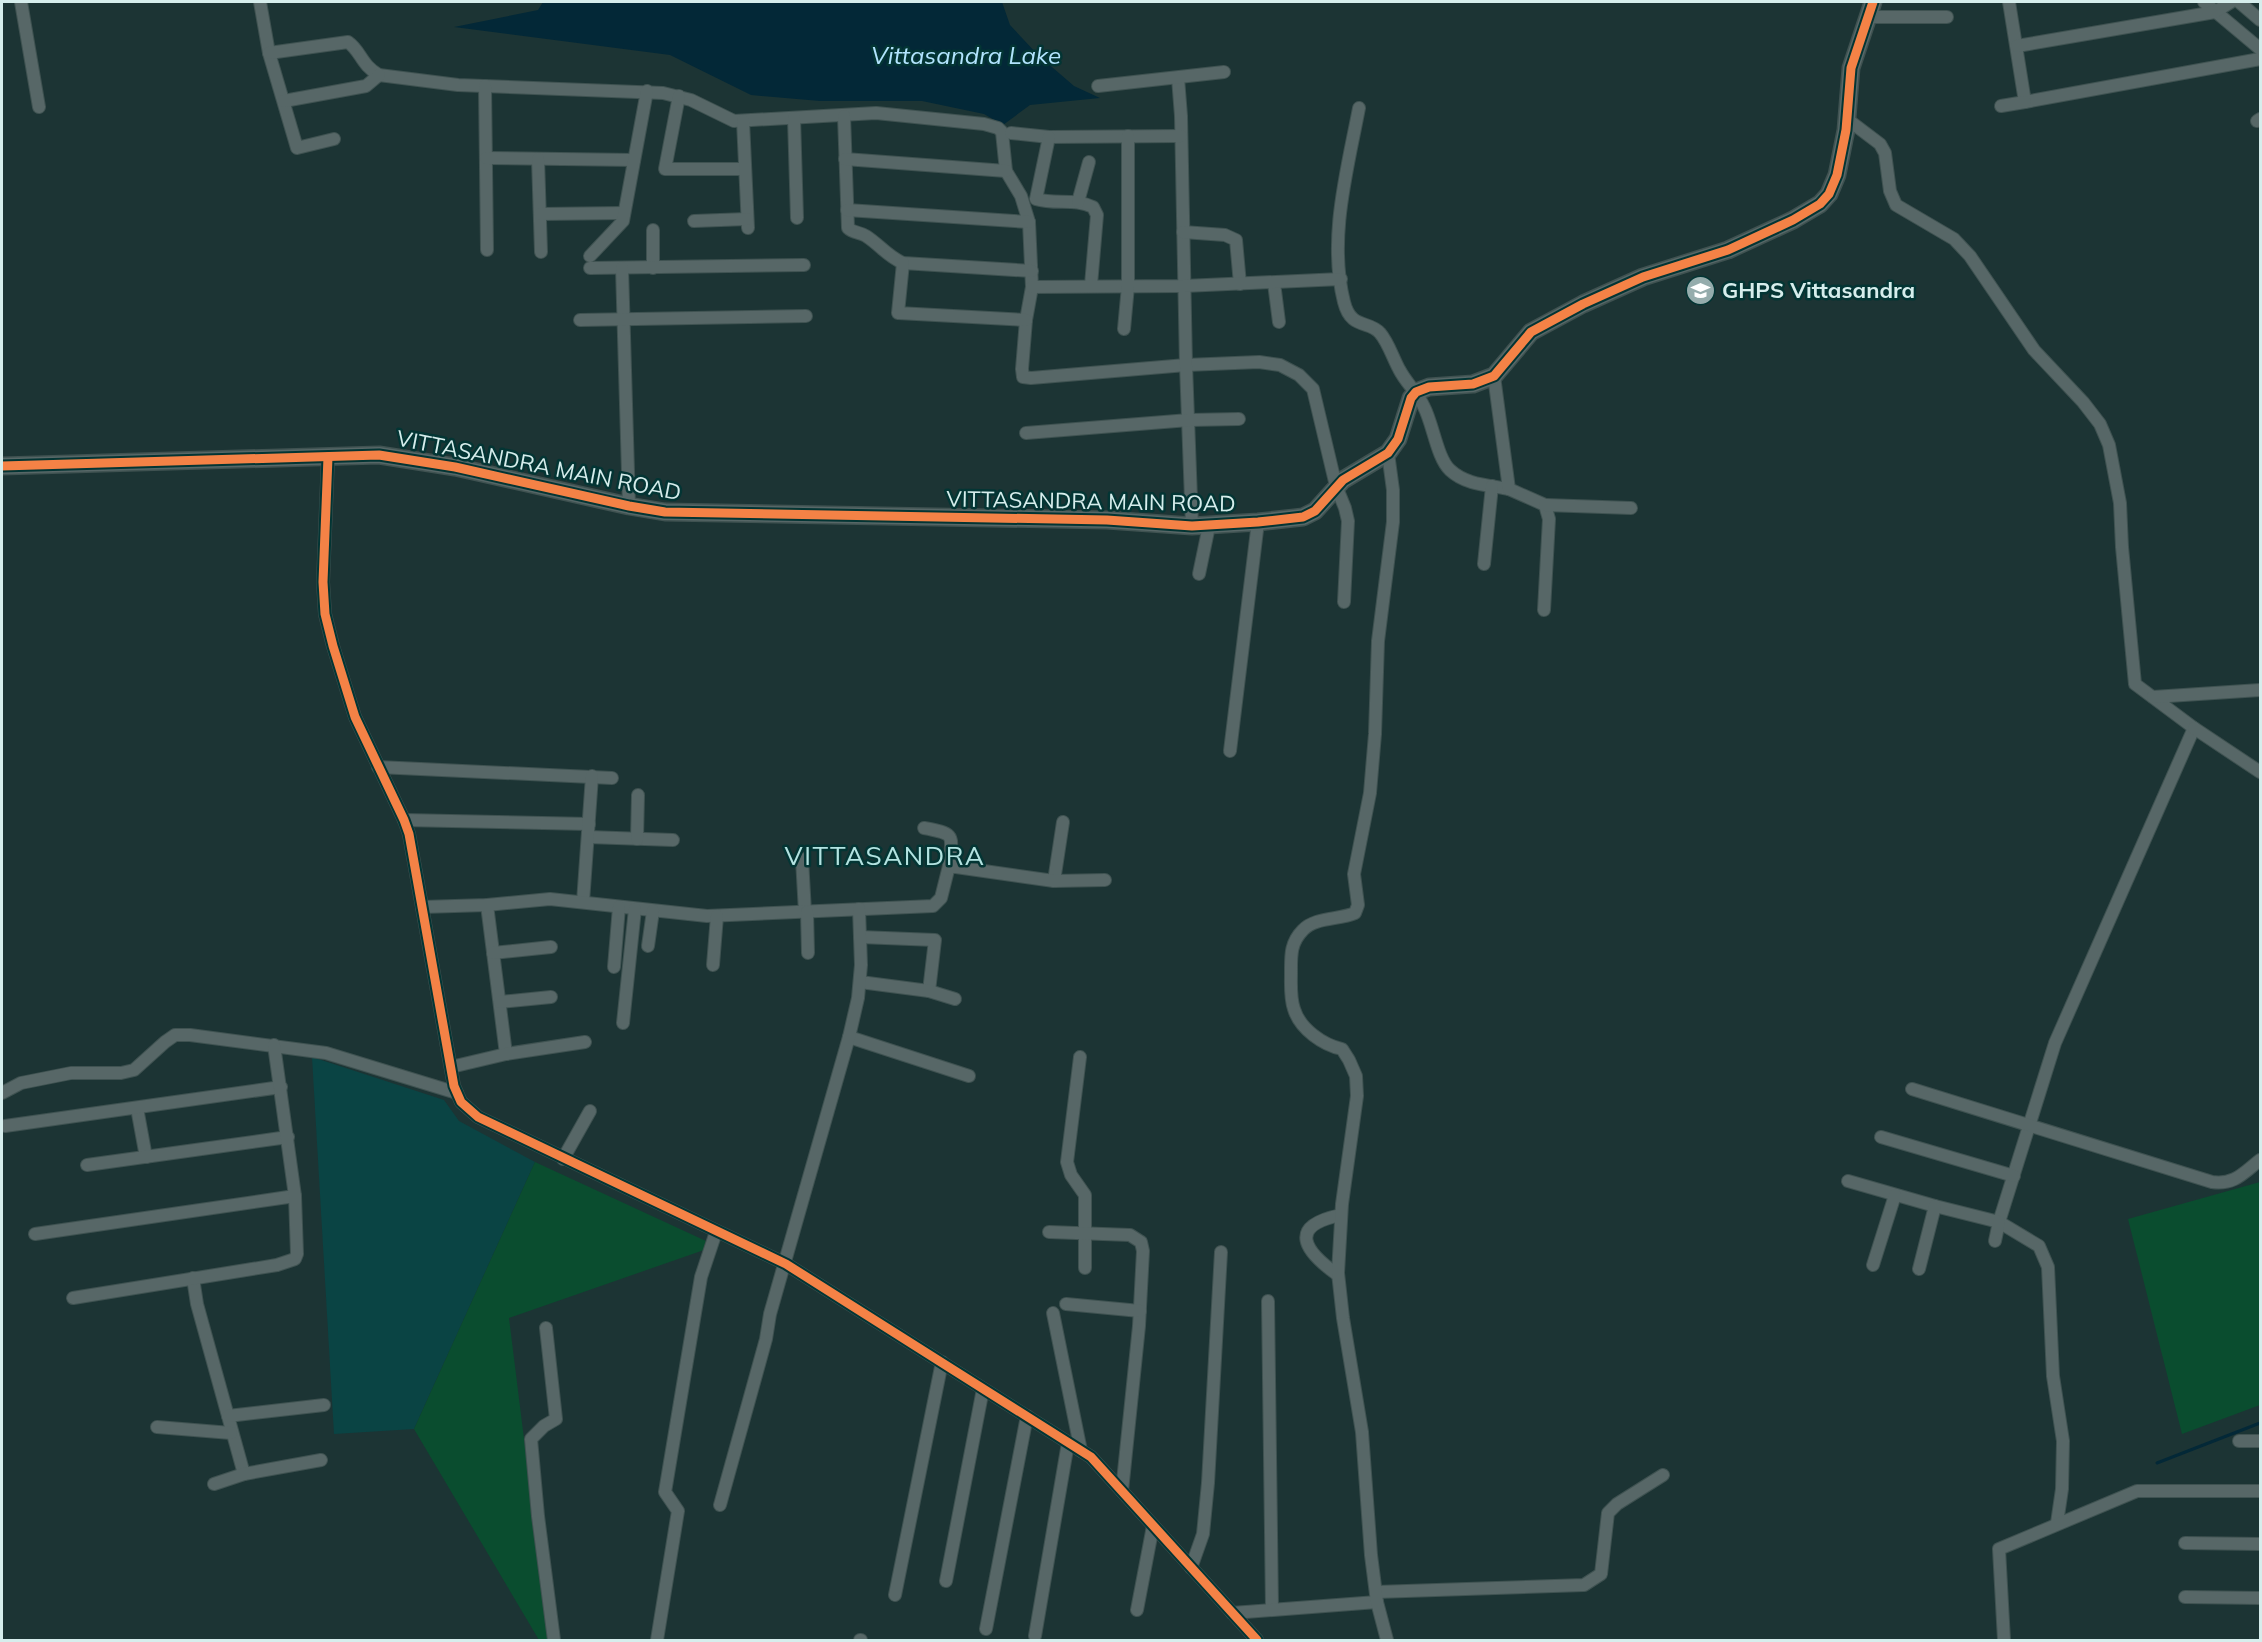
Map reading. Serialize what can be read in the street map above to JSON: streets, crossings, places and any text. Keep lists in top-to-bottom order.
{
  "streets": {
    "street": ["VITTASANDRA MAIN ROAD"]
  },
  "districts": ["VITTASANDRA"],
  "water": ["Vittasandra Lake"],
  "places": {
    "school or university": ["GHPS Vittasandra"]
  }
}
